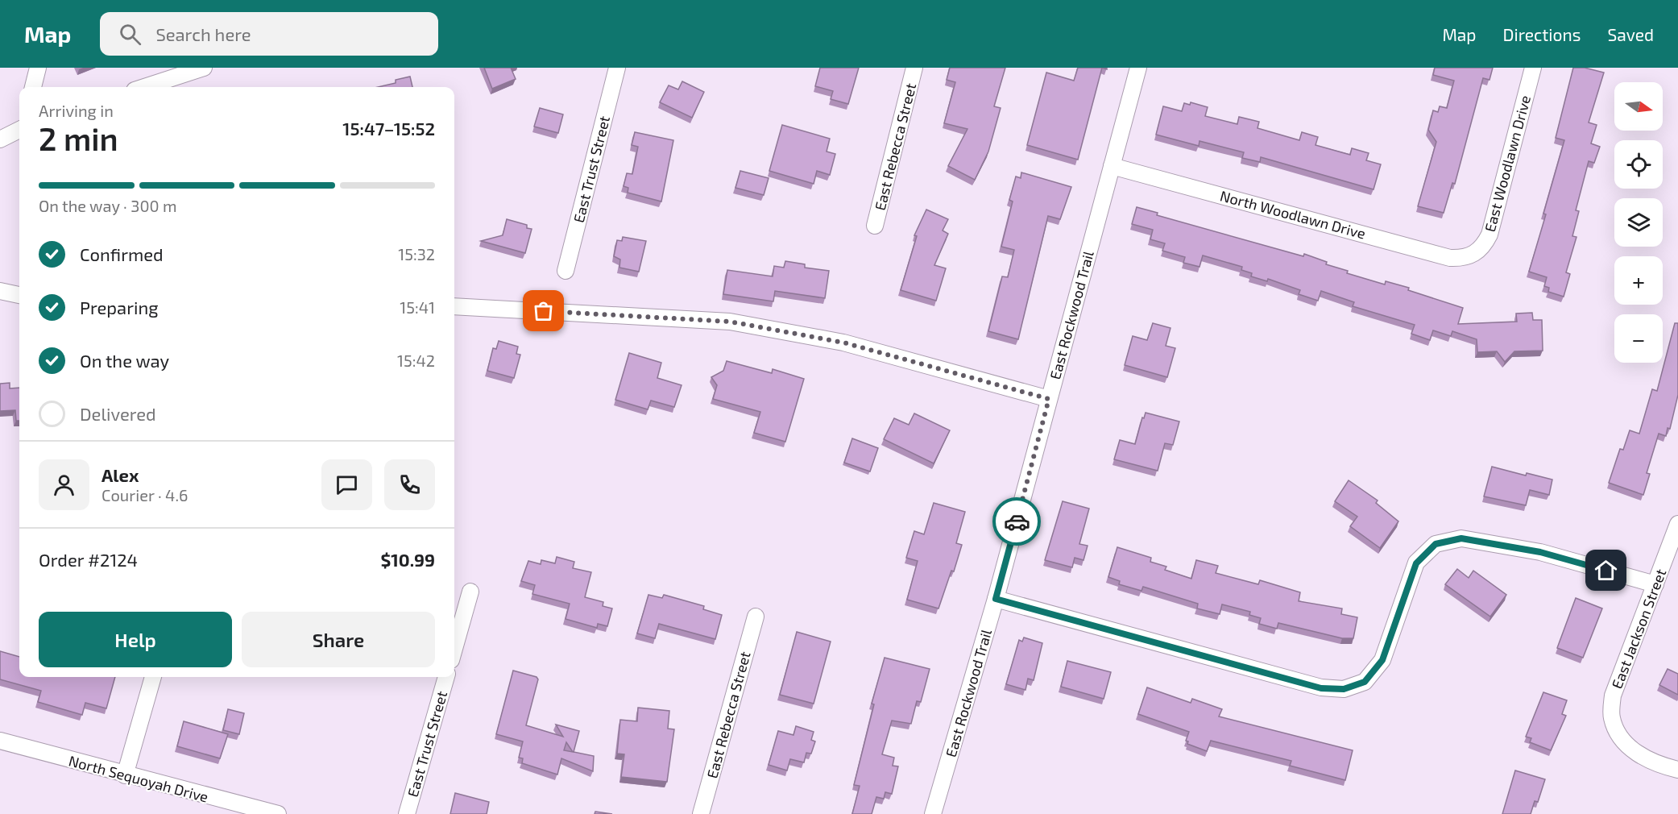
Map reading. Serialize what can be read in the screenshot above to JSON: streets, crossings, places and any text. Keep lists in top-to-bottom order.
{
  "streets": {
    "street": [
      "East Rebecca Street",
      "East Woodlawn Drive",
      "East Trust Street",
      "North Woodlawn Drive",
      "East Rockwood Trail",
      "East Jackson Street",
      "North Sequoyah Drive"
    ]
  },
  "crossings": [
    ["East Woodlawn Drive", "North Woodlawn Drive"],
    ["North Woodlawn Drive", "East Rockwood Trail"]
  ],
  "north": "right",
  "page": {
    "header": "Map",
    "search": "Search here",
    "nav": ["Map", "Directions", "Saved"],
    "map_buttons": ["+", "−"],
    "heading": ["2 min", "Arriving in", "15:47–15:52"],
    "panel": [
      "Alex",
      "Courier · 4.6",
      "Order #2124",
      "$10.99"
    ],
    "bar": "On the way · 300 m",
    "list": [
      ["Confirmed", "15:32"],
      ["Preparing", "15:41"],
      ["On the way", "15:42"],
      "Delivered"
    ],
    "buttons": ["Help", "Share"]
  }
}
